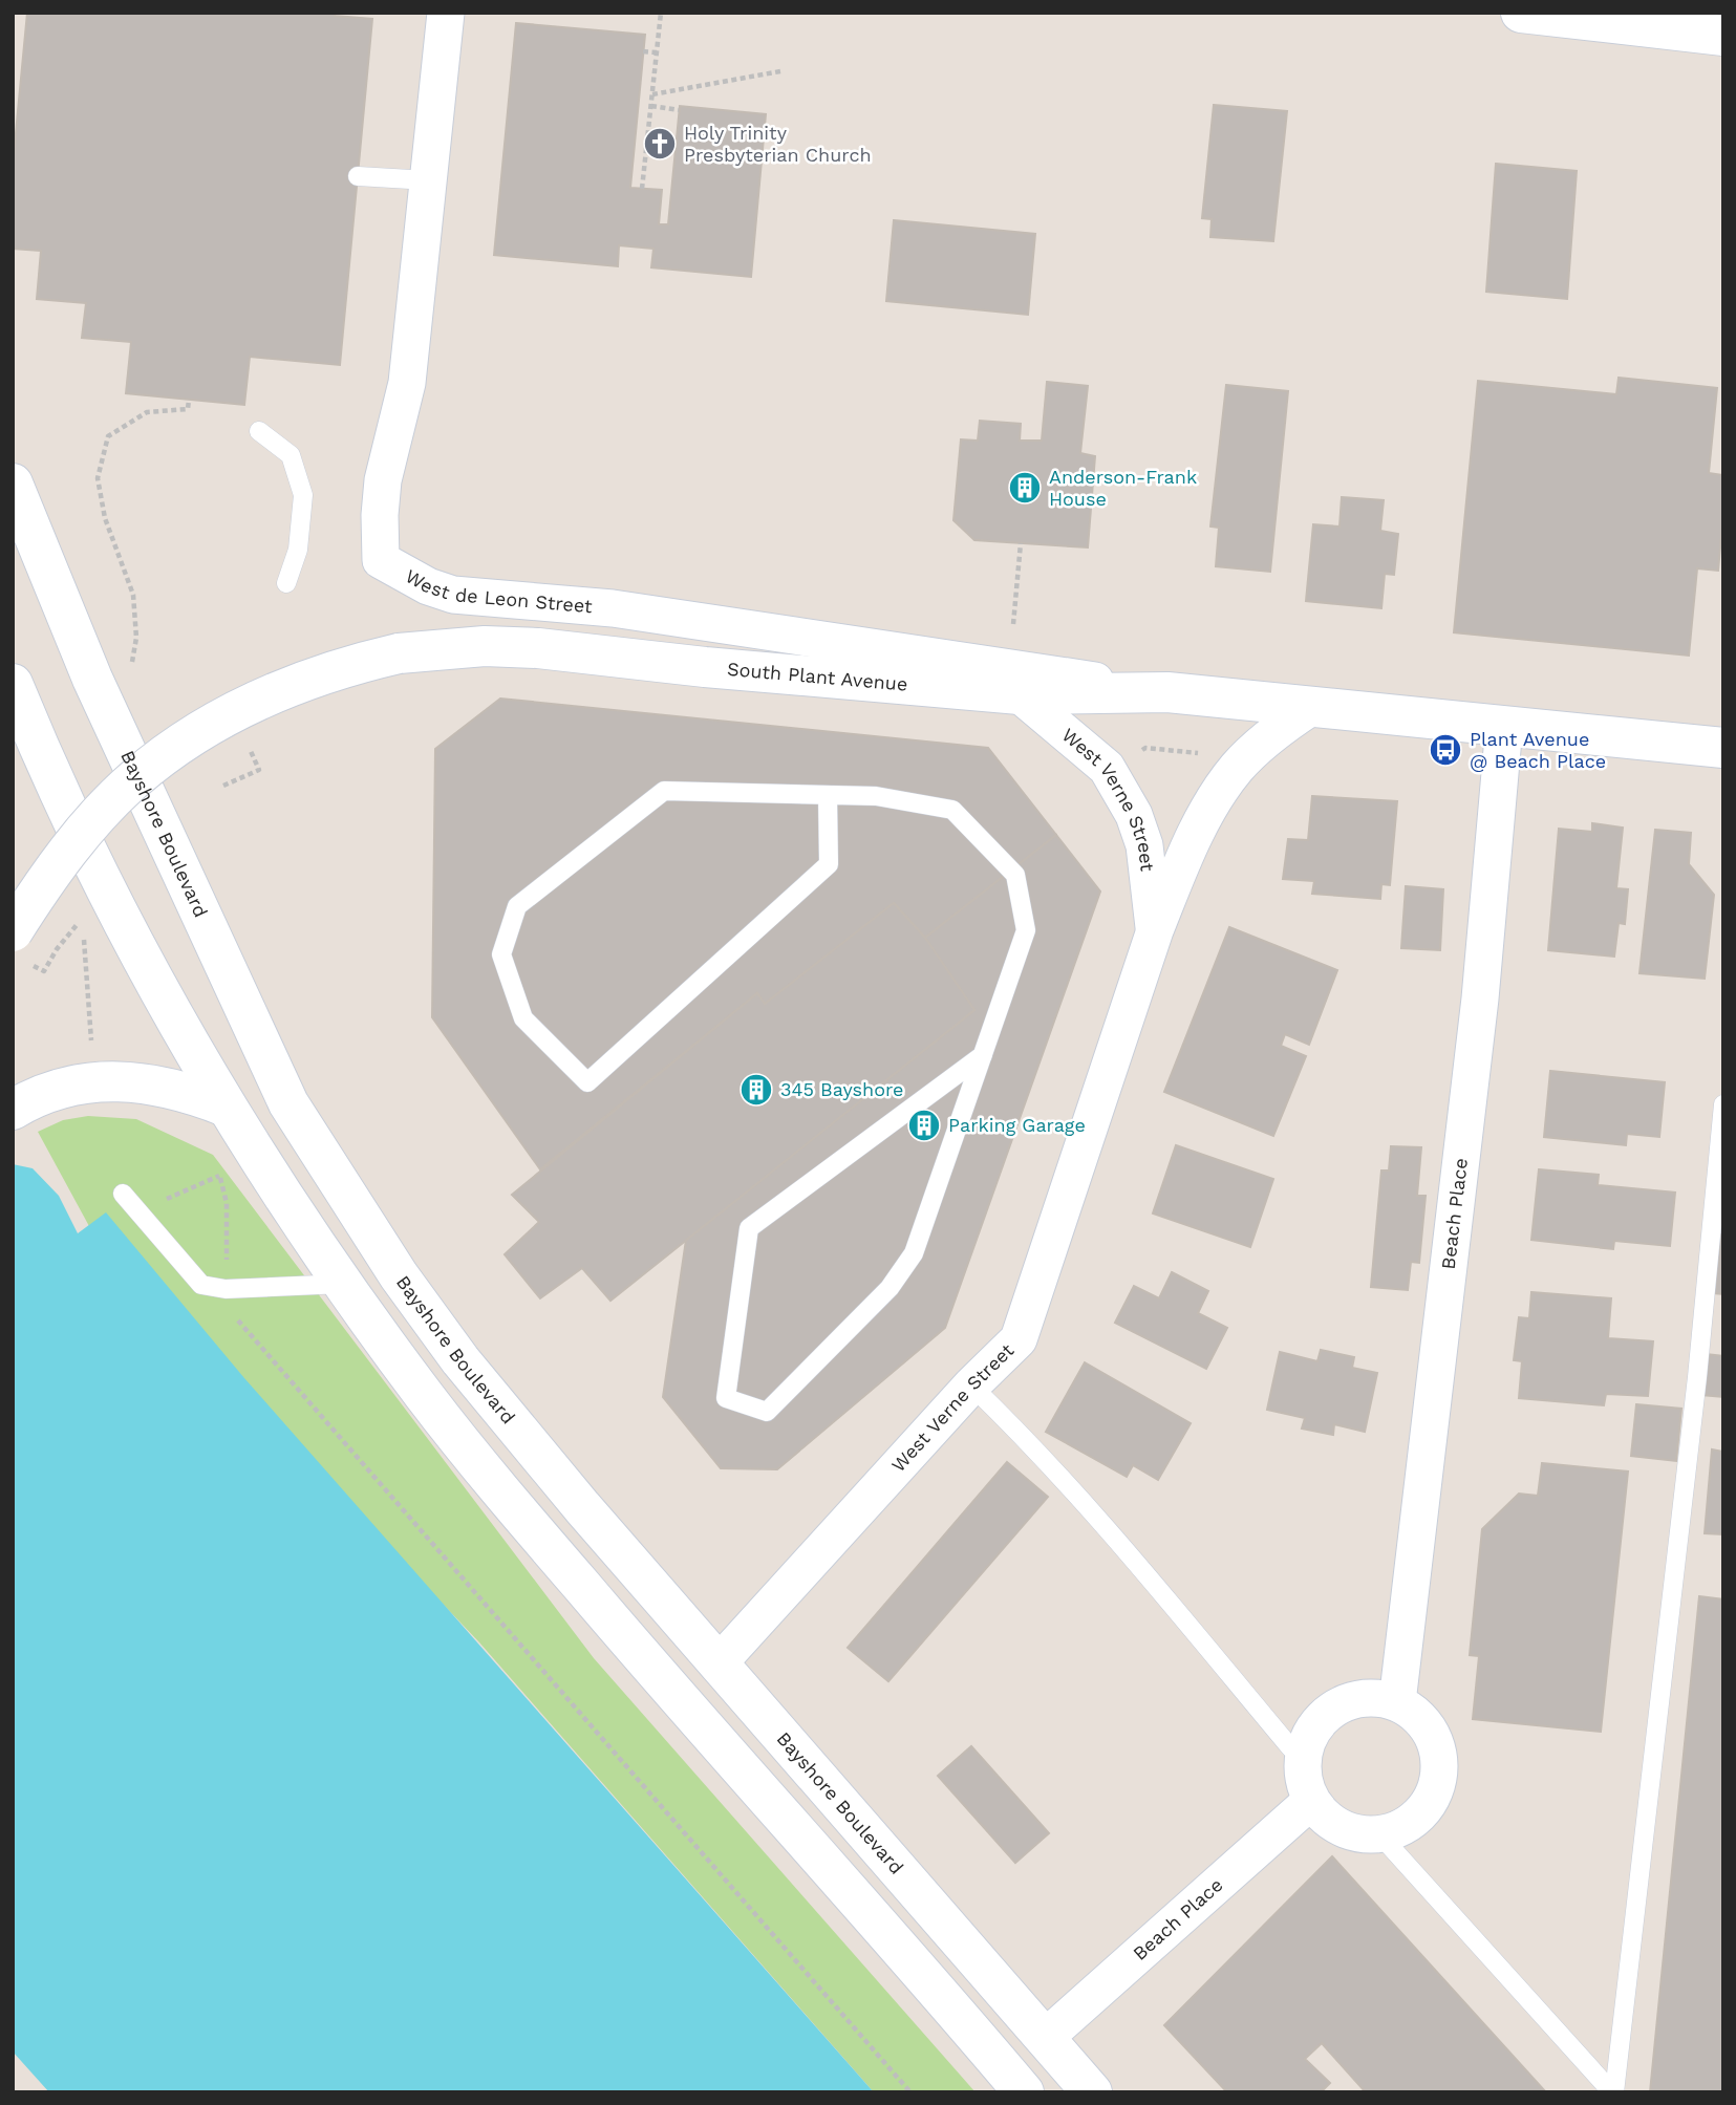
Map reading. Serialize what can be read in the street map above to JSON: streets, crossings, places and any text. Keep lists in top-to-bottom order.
{
  "streets": {
    "main road": ["South Plant Avenue", "Bayshore Boulevard"],
    "street": ["West de Leon Street", "West Verne Street", "Beach Place"]
  },
  "crossings": [
    ["West de Leon Street", "South Plant Avenue"],
    ["South Plant Avenue", "West Verne Street"],
    ["South Plant Avenue", "Beach Place"],
    ["West Verne Street", "Bayshore Boulevard"],
    ["Bayshore Boulevard", "Beach Place"]
  ],
  "places": {
    "church": ["Holy Trinity Presbyterian Church"],
    "building": ["Anderson-Frank House", "345 Bayshore", "Parking Garage"],
    "bus stop": ["Plant Avenue @ Beach Place"]
  }
}
